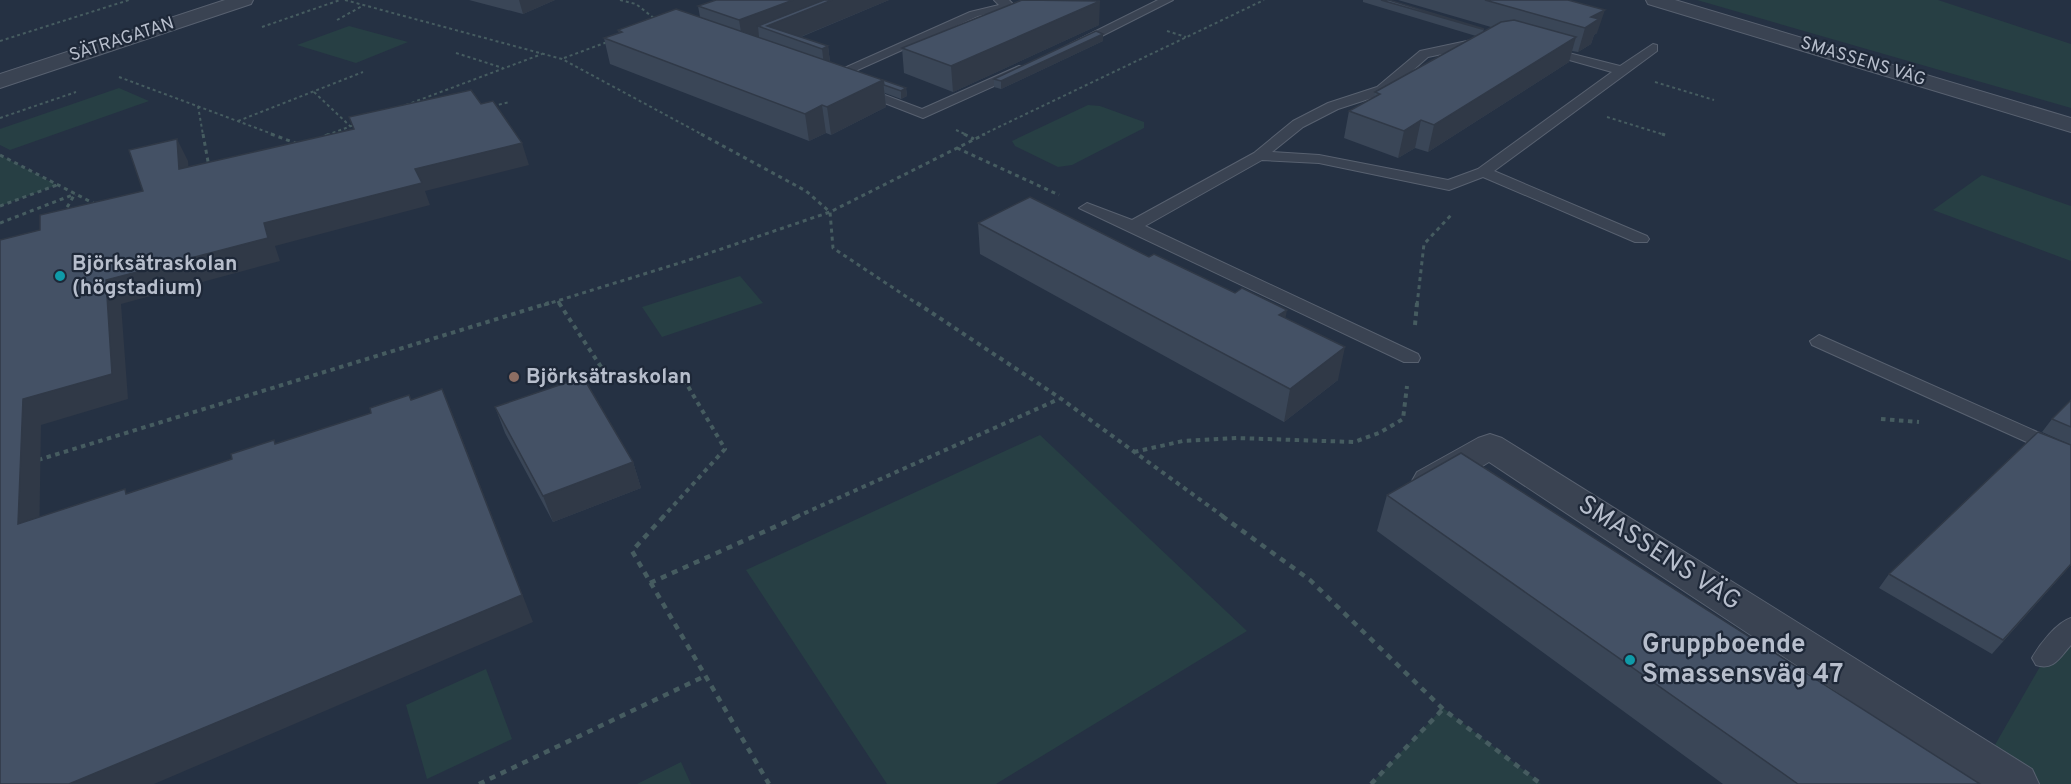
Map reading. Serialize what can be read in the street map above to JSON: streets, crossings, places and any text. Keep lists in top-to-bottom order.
{
  "streets": {
    "street": ["SÄTRAGATAN", "SMASSENS VÄG"]
  },
  "places": ["Björksätraskolan (högstadium)", "Björksätraskolan", "Gruppboende Smassensväg 47"]
}
